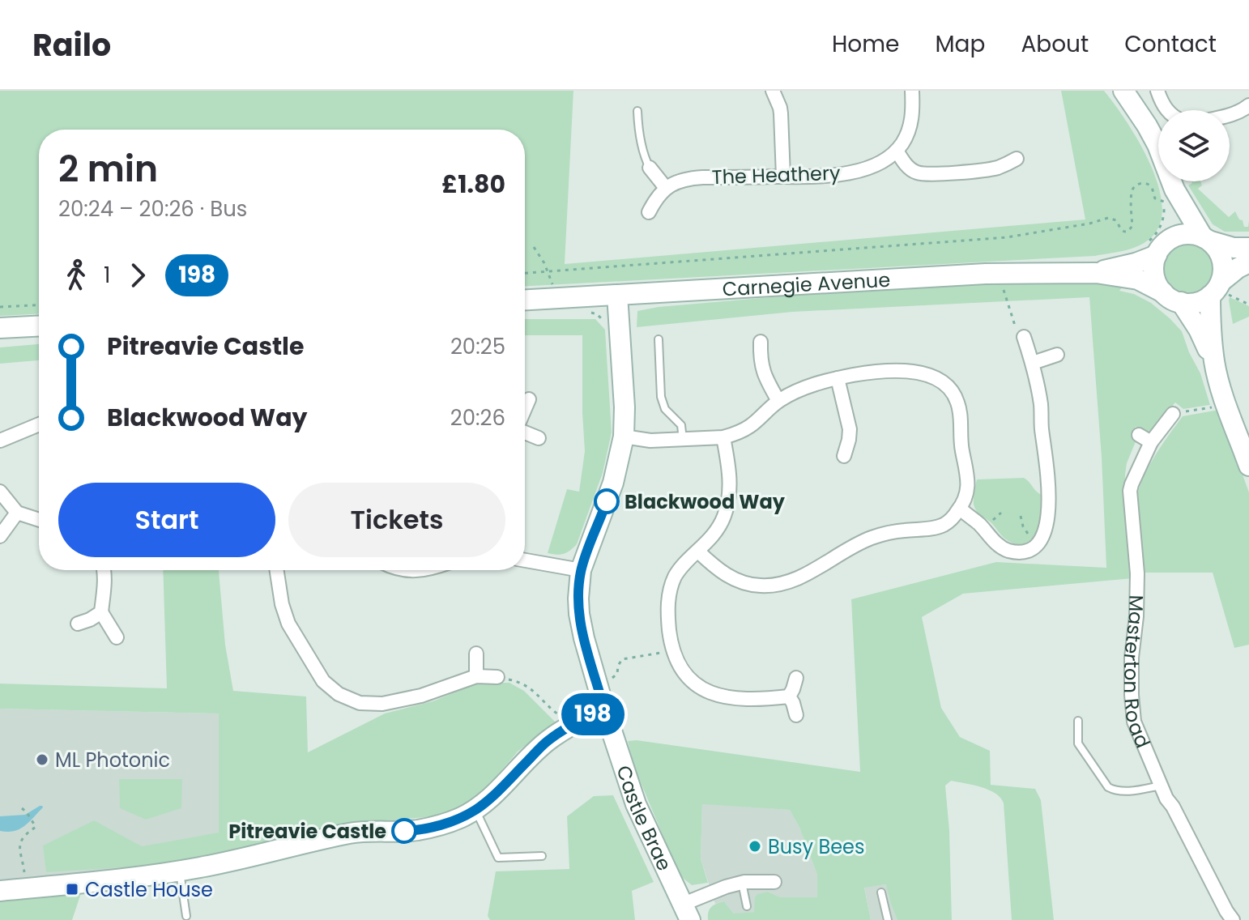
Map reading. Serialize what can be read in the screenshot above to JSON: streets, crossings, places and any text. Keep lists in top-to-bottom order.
{
  "streets": {
    "street": [
      "The Heathery",
      "Carnegie Avenue",
      "Masterton Road",
      "Castle Brae"
    ]
  },
  "crossings": [
    ["Carnegie Avenue", "Castle Brae"]
  ],
  "places": {
    "other": [
      "Blackwood Way",
      "ML Photonic",
      "Pitreavie Castle",
      "Busy Bees"
    ],
    "transit": ["Castle House"]
  },
  "lines": ["bus line 198"],
  "page": {
    "header": "Railo",
    "nav": [
      "Home",
      "Map",
      "About",
      "Contact"
    ],
    "on_map": "198",
    "heading": ["2 min", "20:24 – 20:26 · Bus", "£1.80"],
    "legs": ["1", "198"],
    "list": [
      {
        "name": "Pitreavie Castle",
        "value": "20:25"
      },
      {
        "name": "Blackwood Way",
        "value": "20:26"
      }
    ],
    "buttons": ["Start", "Tickets"]
  }
}
